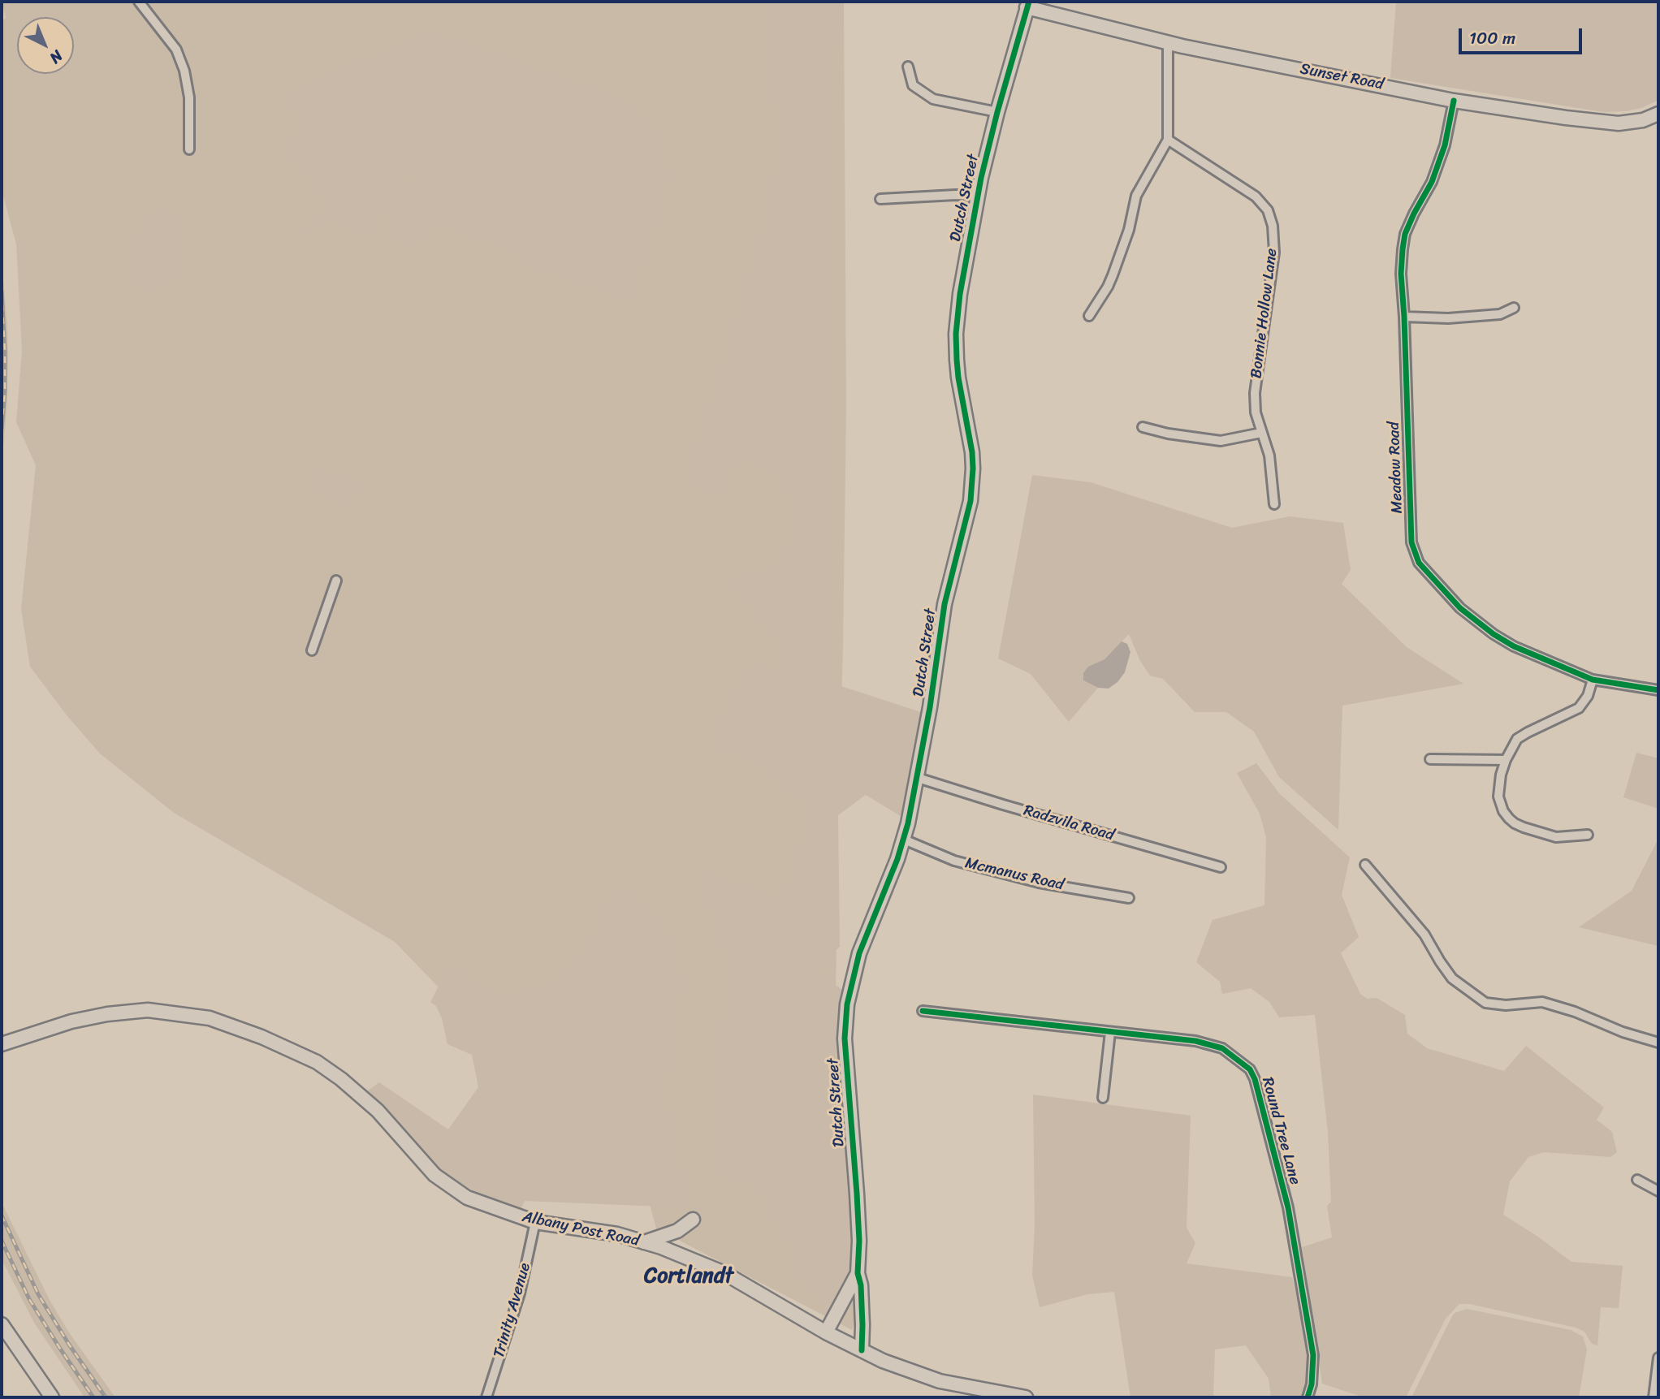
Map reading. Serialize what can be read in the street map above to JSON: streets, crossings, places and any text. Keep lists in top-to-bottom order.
{
  "streets": {
    "street": [
      "Sunset Road",
      "Dutch Street",
      "Bonnie Hollow Lane",
      "Meadow Road",
      "Radzvila Road",
      "Mcmanus Road",
      "Round Tree Lane",
      "Albany Post Road",
      "Trinity Avenue"
    ]
  },
  "crossings": [
    ["Sunset Road", "Dutch Street"],
    ["Sunset Road", "Meadow Road"],
    ["Dutch Street", "Radzvila Road"],
    ["Dutch Street", "Mcmanus Road"],
    ["Dutch Street", "Albany Post Road"],
    ["Albany Post Road", "Trinity Avenue"]
  ],
  "districts": ["Cortlandt"],
  "scale_bar": "100 m",
  "north": "bottom right"
}
